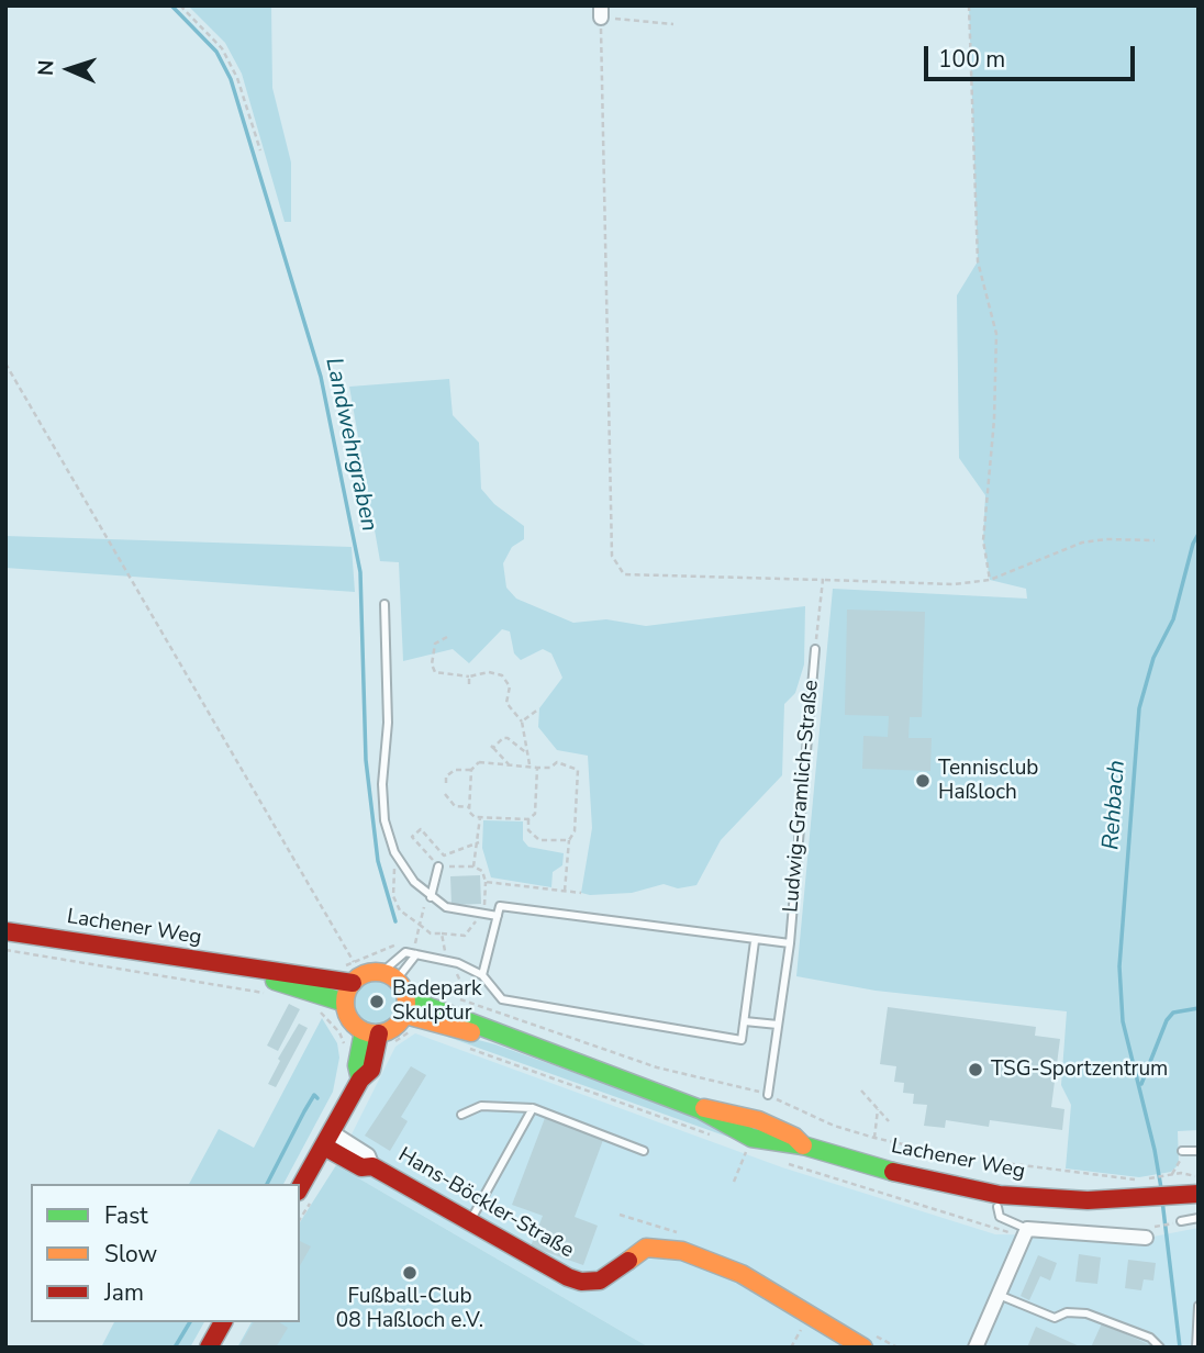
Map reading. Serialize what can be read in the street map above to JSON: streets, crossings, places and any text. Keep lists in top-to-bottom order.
{
  "streets": {
    "main road": ["Lachener Weg", "Hans-Böckler-Straße"],
    "lane": ["Ludwig-Gramlich-Straße"]
  },
  "water": ["Landwehrgraben", "Rehbach"],
  "places": [
    "Tennisclub Haßloch",
    "Badepark Skulptur",
    "TSG-Sportzentrum",
    "Fußball-Club 08 Haßloch e.V."
  ],
  "legend": ["Fast", "Slow", "Jam"],
  "scale_bar": "100 m",
  "north": "left"
}
